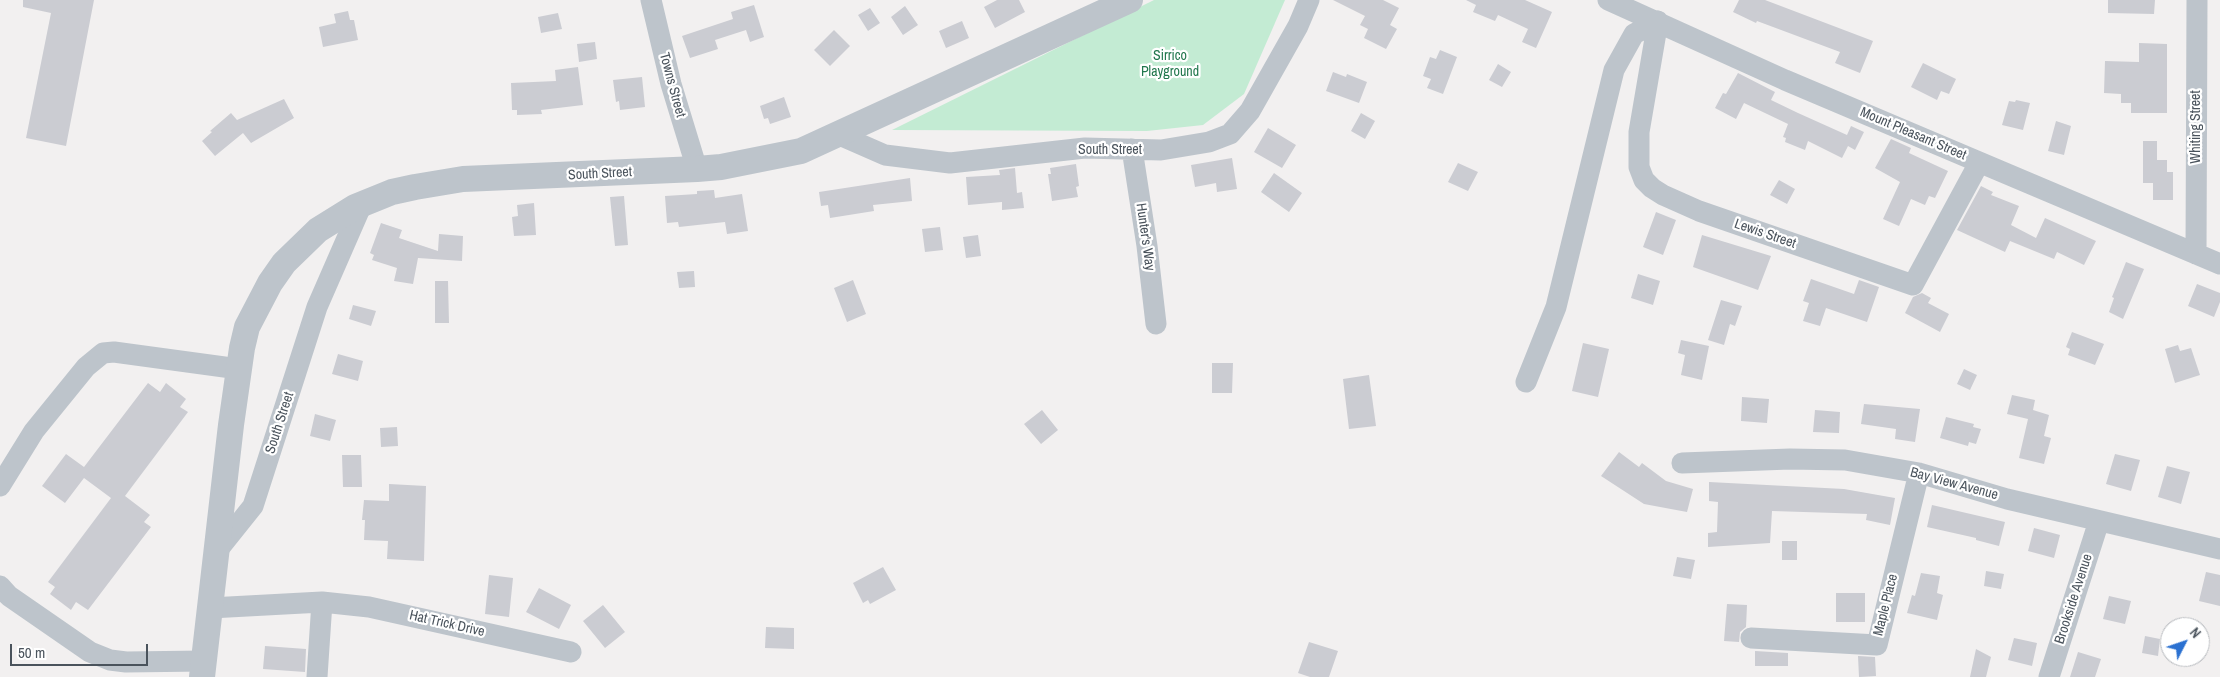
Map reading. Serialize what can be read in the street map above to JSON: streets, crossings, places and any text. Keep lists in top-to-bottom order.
{
  "streets": {
    "street": [
      "Towns Street",
      "Whiting Street",
      "Mount Pleasant Street",
      "South Street",
      "Lewis Street",
      "Hunter's Way",
      "Bay View Avenue",
      "Brookside Avenue",
      "Maple Place",
      "Hat Trick Drive"
    ]
  },
  "crossings": [
    ["Towns Street", "South Street"],
    ["Whiting Street", "Mount Pleasant Street"],
    ["Mount Pleasant Street", "Lewis Street"],
    ["South Street", "Hunter's Way"],
    ["South Street", "Hat Trick Drive"],
    ["Bay View Avenue", "Brookside Avenue"],
    ["Bay View Avenue", "Maple Place"]
  ],
  "parks": ["Sirrico Playground"],
  "scale_bar": "50 m",
  "north": "top right"
}
